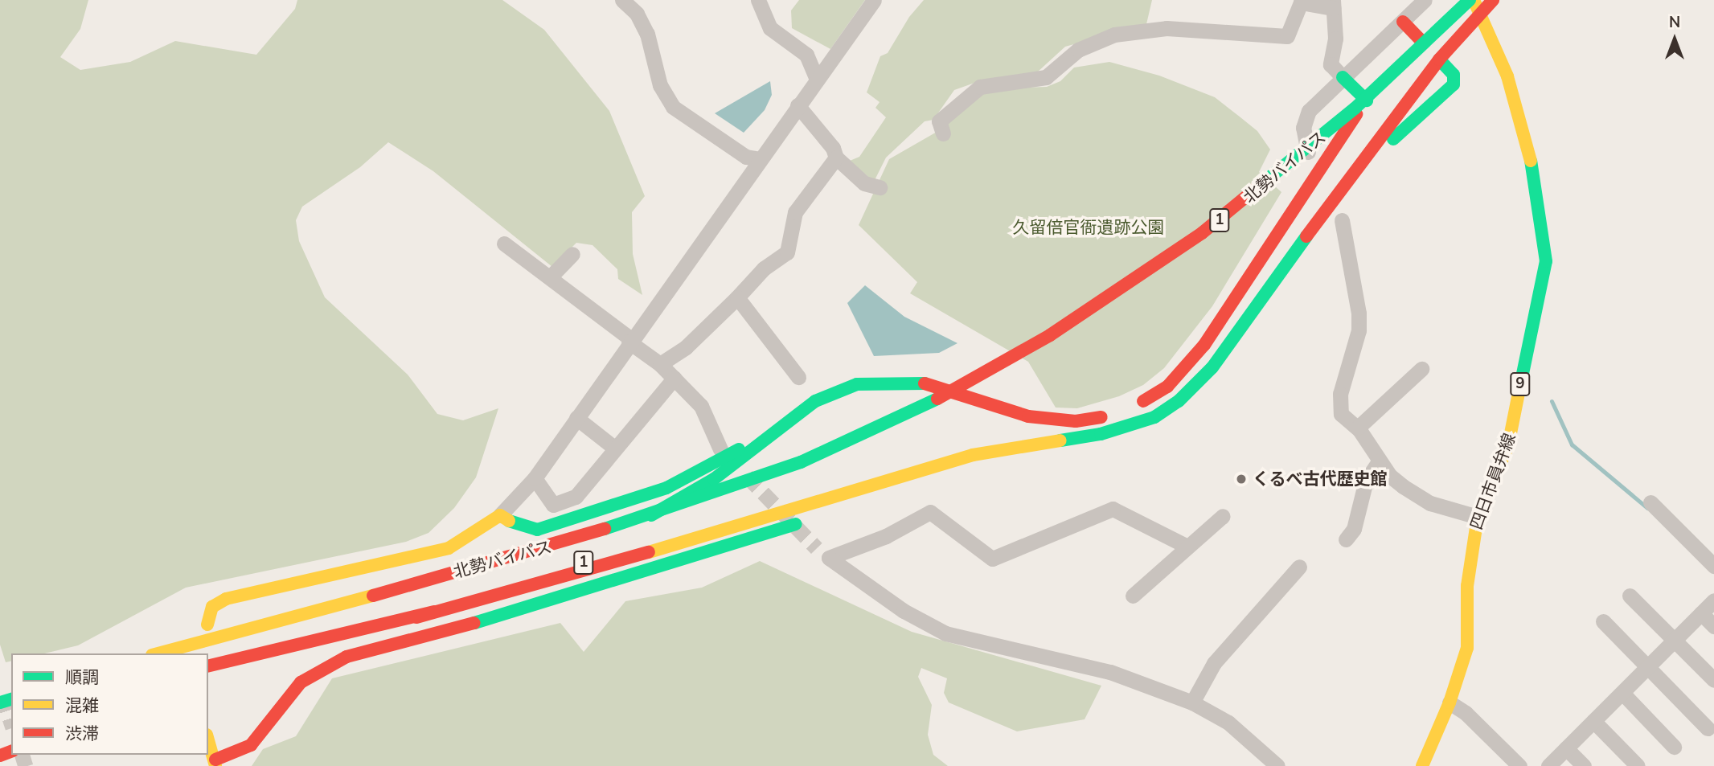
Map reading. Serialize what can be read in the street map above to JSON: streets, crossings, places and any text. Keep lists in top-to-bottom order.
{
  "streets": {
    "main road": [
      "北勢バイパス",
      "1",
      "9",
      "四日市員弁線"
    ]
  },
  "crossings": [
    ["北勢バイパス", "1"],
    ["北勢バイパス", "四日市員弁線"]
  ],
  "parks": ["久留倍官衙遺跡公園"],
  "places": ["くるべ古代歴史館"],
  "legend": ["順調", "混雑", "渋滞"],
  "north": "top"
}
